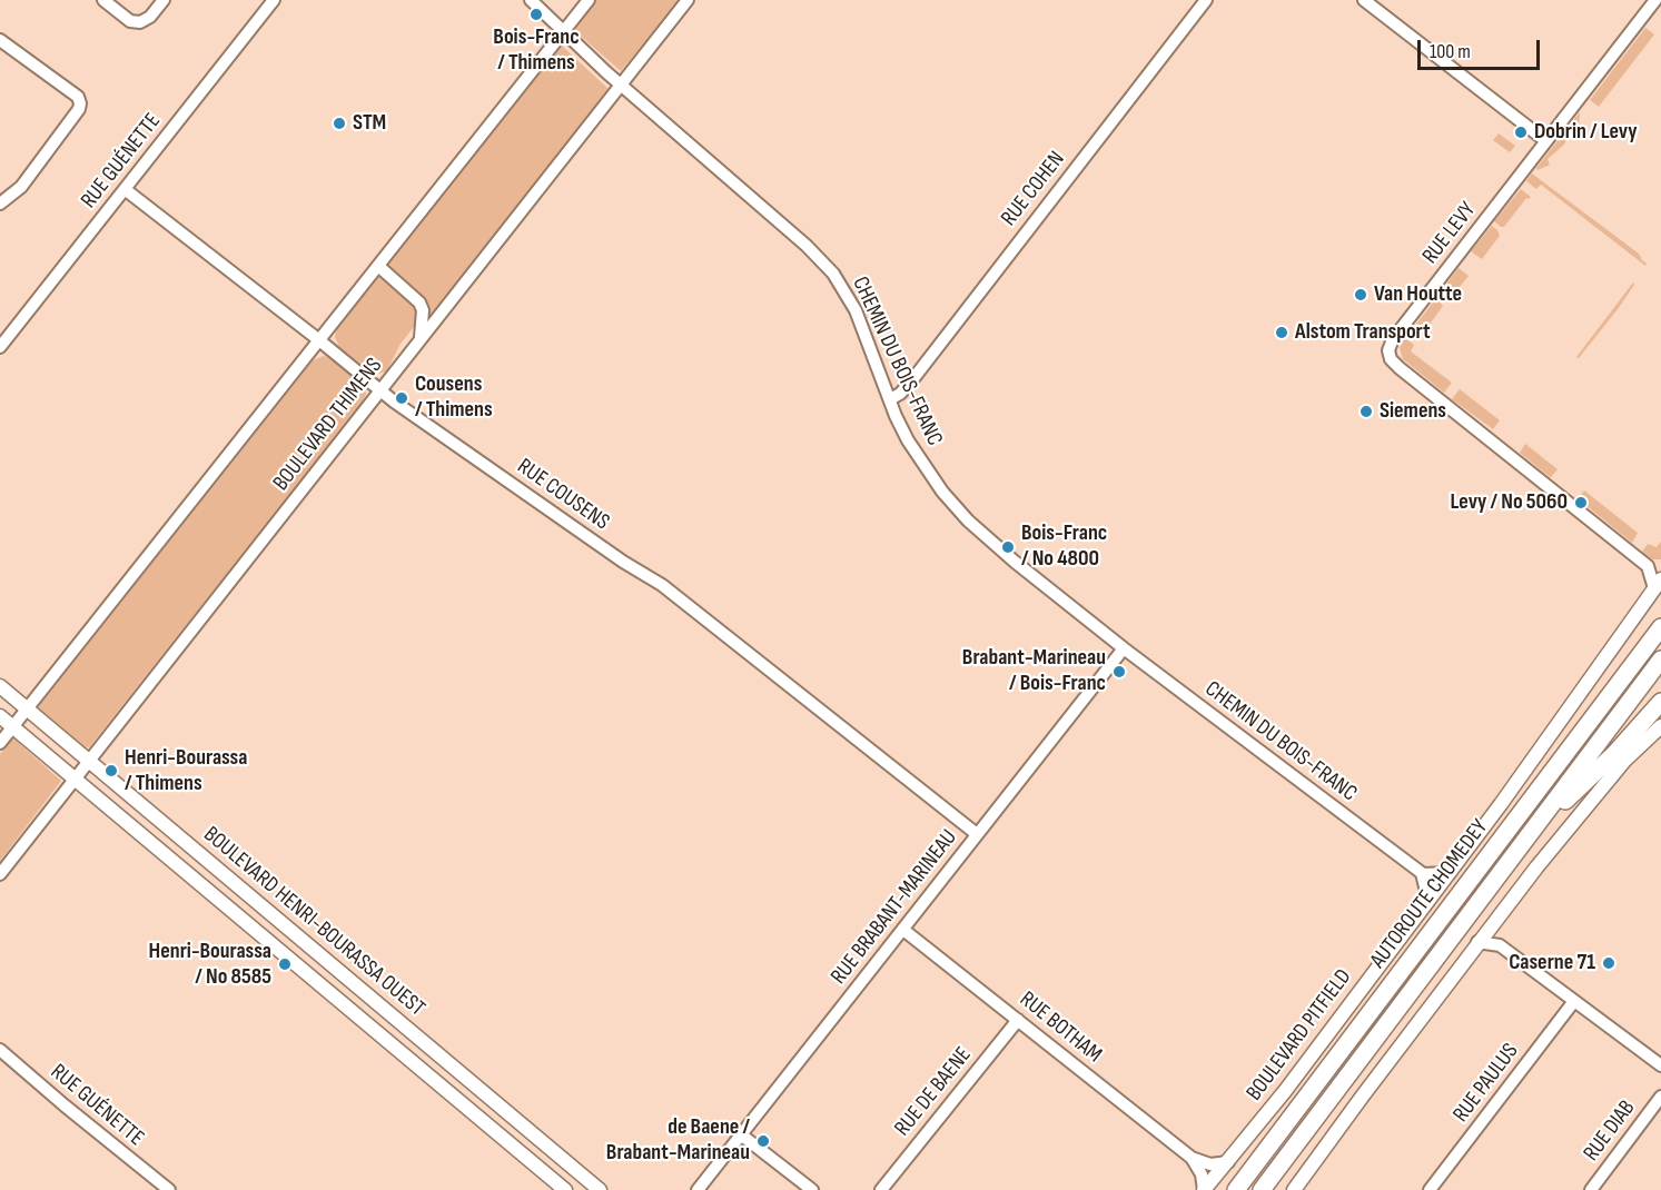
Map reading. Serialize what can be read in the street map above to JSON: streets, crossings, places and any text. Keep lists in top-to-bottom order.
{
  "streets": {
    "highway": ["AUTOROUTE CHOMEDEY"],
    "main road": ["BOULEVARD HENRI-BOURASSA OUEST", "BOULEVARD PITFIELD"],
    "street": [
      "RUE GUÉNETTE",
      "RUE COHEN",
      "RUE LEVY",
      "CHEMIN DU BOIS-FRANC",
      "BOULEVARD THIMENS",
      "RUE COUSENS",
      "RUE BRABANT-MARINEAU",
      "RUE BOTHAM",
      "RUE PAULUS",
      "RUE DE BAENE",
      "RUE DIAB"
    ]
  },
  "crossings": [
    ["RUE GUÉNETTE", "RUE COUSENS"],
    ["RUE COHEN", "CHEMIN DU BOIS-FRANC"],
    ["CHEMIN DU BOIS-FRANC", "BOULEVARD THIMENS"],
    ["CHEMIN DU BOIS-FRANC", "RUE BRABANT-MARINEAU"],
    ["BOULEVARD THIMENS", "RUE COUSENS"],
    ["BOULEVARD THIMENS", "BOULEVARD HENRI-BOURASSA OUEST"],
    ["RUE COUSENS", "RUE BRABANT-MARINEAU"],
    ["RUE BRABANT-MARINEAU", "RUE BOTHAM"],
    ["RUE BOTHAM", "BOULEVARD PITFIELD"],
    ["RUE BOTHAM", "RUE DE BAENE"]
  ],
  "places": [
    "Bois-Franc / Thimens",
    "STM",
    "Dobrin / Levy",
    "Van Houtte",
    "Alstom Transport",
    "Cousens / Thimens",
    "Siemens",
    "Levy / No 5060",
    "Bois-Franc / No 4800",
    "Brabant-Marineau / Bois-Franc",
    "Henri-Bourassa / Thimens",
    "Caserne 71",
    "Henri-Bourassa / No 8585",
    "de Baene / Brabant-Marineau"
  ],
  "scale_bar": "100 m"
}
